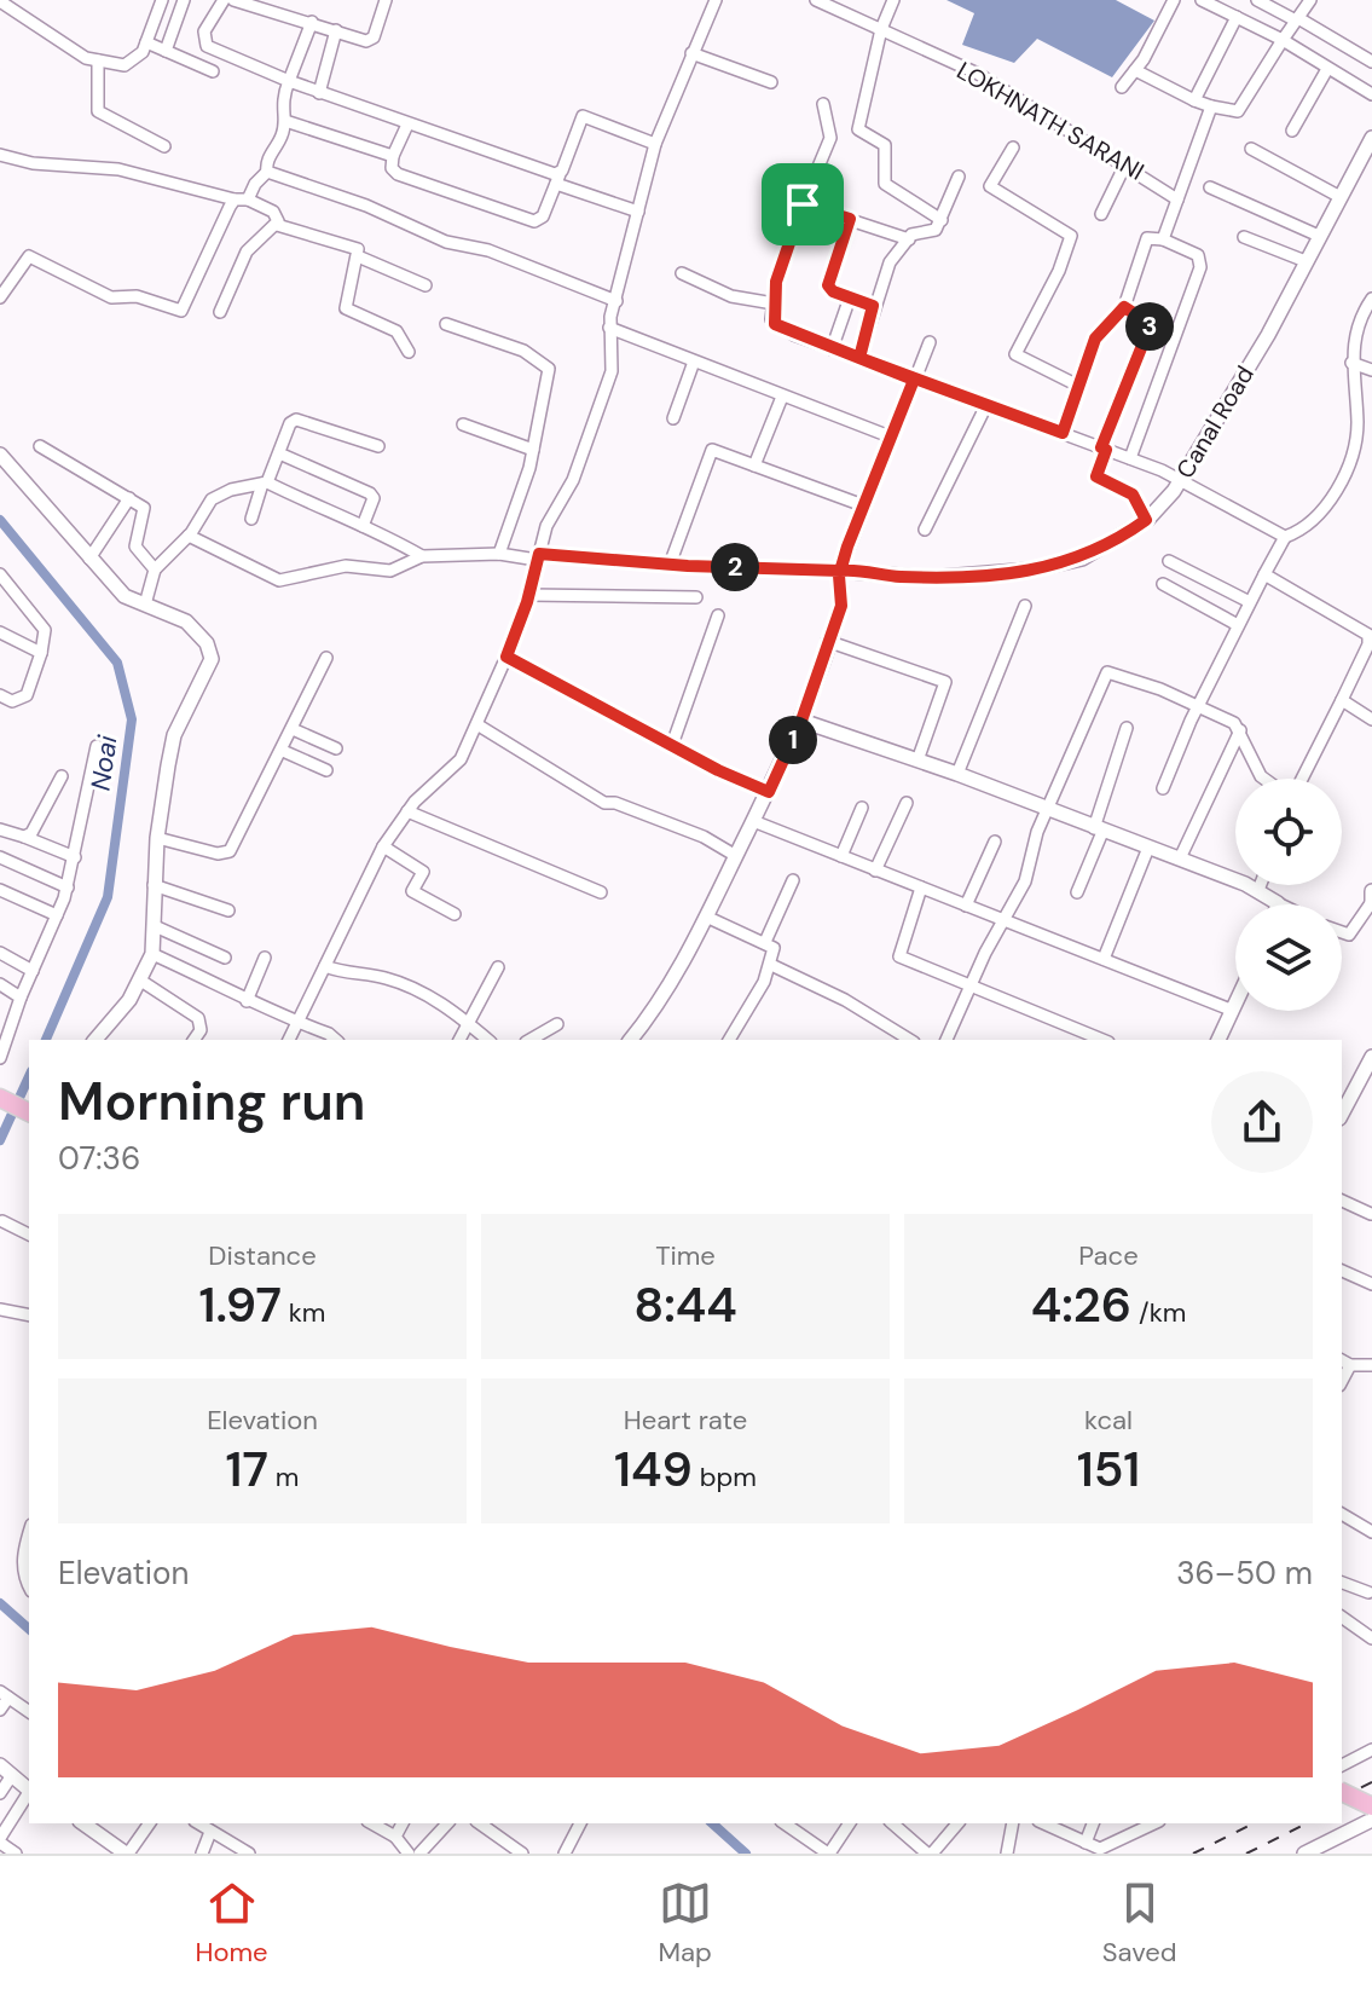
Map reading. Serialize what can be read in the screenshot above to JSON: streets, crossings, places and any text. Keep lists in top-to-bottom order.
{
  "streets": {
    "street": ["LOKHNATH SARANI", "Canal Road"]
  },
  "water": ["Noai"],
  "page": {
    "pins": ["3", "2", "1"],
    "heading": ["Morning run", "07:36"],
    "stats": [
      ["Distance", "1.97 km"],
      ["Time", "8:44"],
      ["Pace", "4:26 /km"],
      ["Elevation", "17 m"],
      ["Heart rate", "149 bpm"],
      ["kcal", "151"]
    ],
    "chart": ["Elevation", "36–50 m"],
    "tabs": ["Home", "Map", "Saved"]
  }
}
